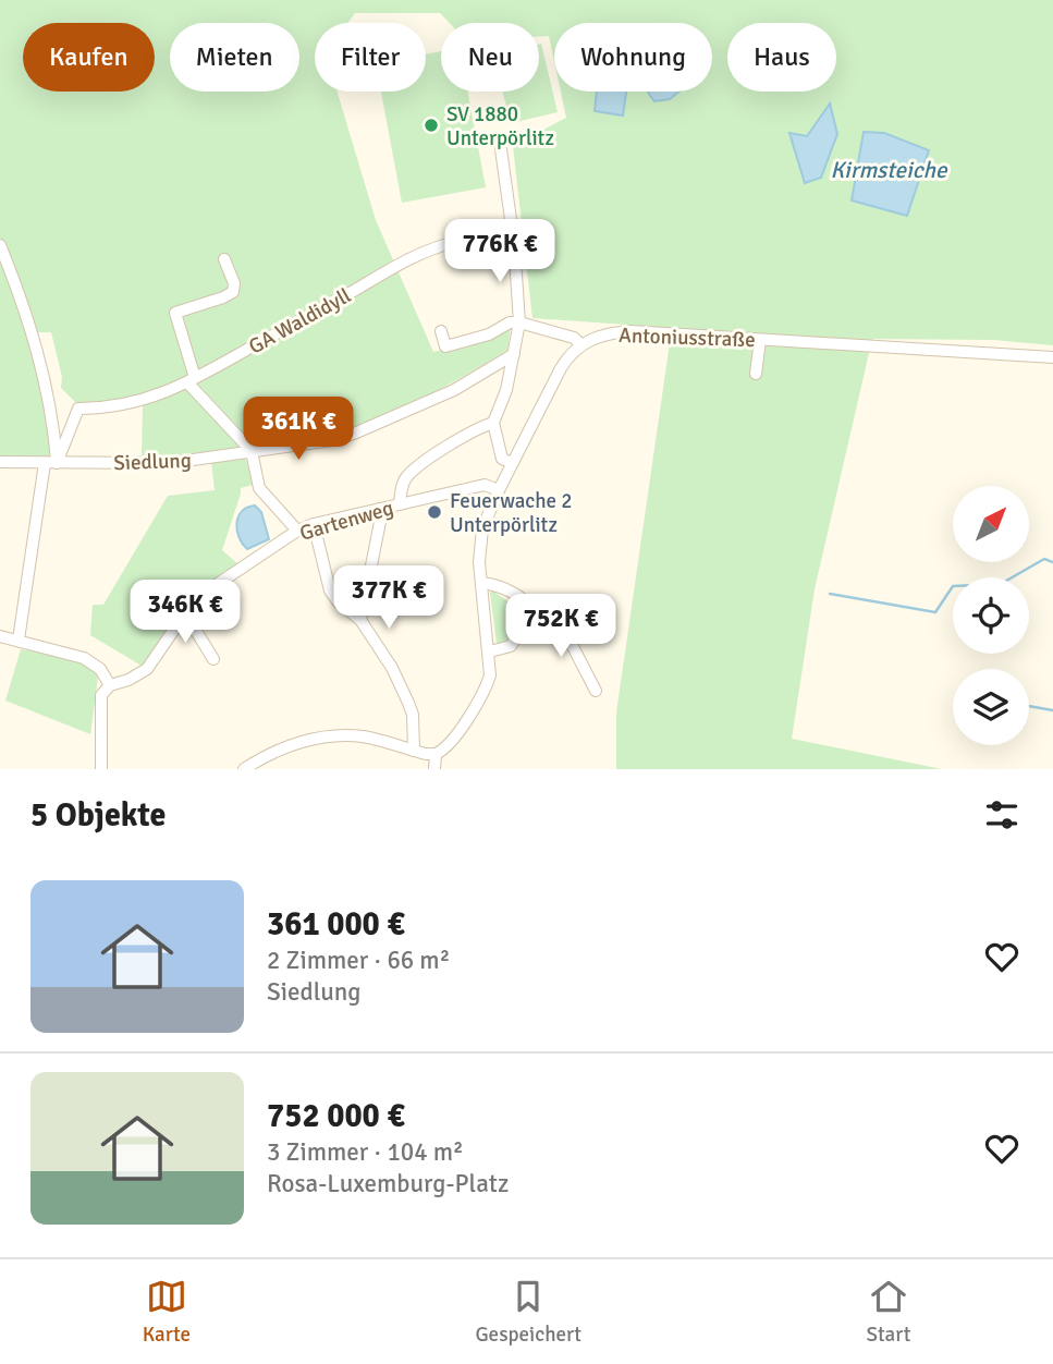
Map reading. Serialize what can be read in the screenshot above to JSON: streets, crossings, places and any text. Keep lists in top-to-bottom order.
{
  "streets": {
    "street": [
      "GA Waldidyll",
      "Antoniusstraße",
      "Siedlung",
      "Gartenweg"
    ]
  },
  "crossings": [
    ["GA Waldidyll", "Siedlung"]
  ],
  "water": ["Kirmsteiche"],
  "places": ["SV 1880 Unterpörlitz", "Feuerwache 2 Unterpörlitz"],
  "north": "top right",
  "page": {
    "chip": [
      "Kaufen",
      "Mieten",
      "Filter",
      "Neu",
      "Wohnung",
      "Haus"
    ],
    "price": [
      "776K €",
      "361K €",
      "377K €",
      "346K €",
      "752K €"
    ],
    "heading": "5 Objekte",
    "list": [
      {
        "name": "361 000 €",
        "note": "2 Zimmer · 66 m² · Siedlung"
      },
      {
        "name": "752 000 €",
        "note": "3 Zimmer · 104 m² · Rosa-Luxemburg-Platz"
      }
    ],
    "tabs": ["Karte", "Gespeichert", "Start"]
  }
}
